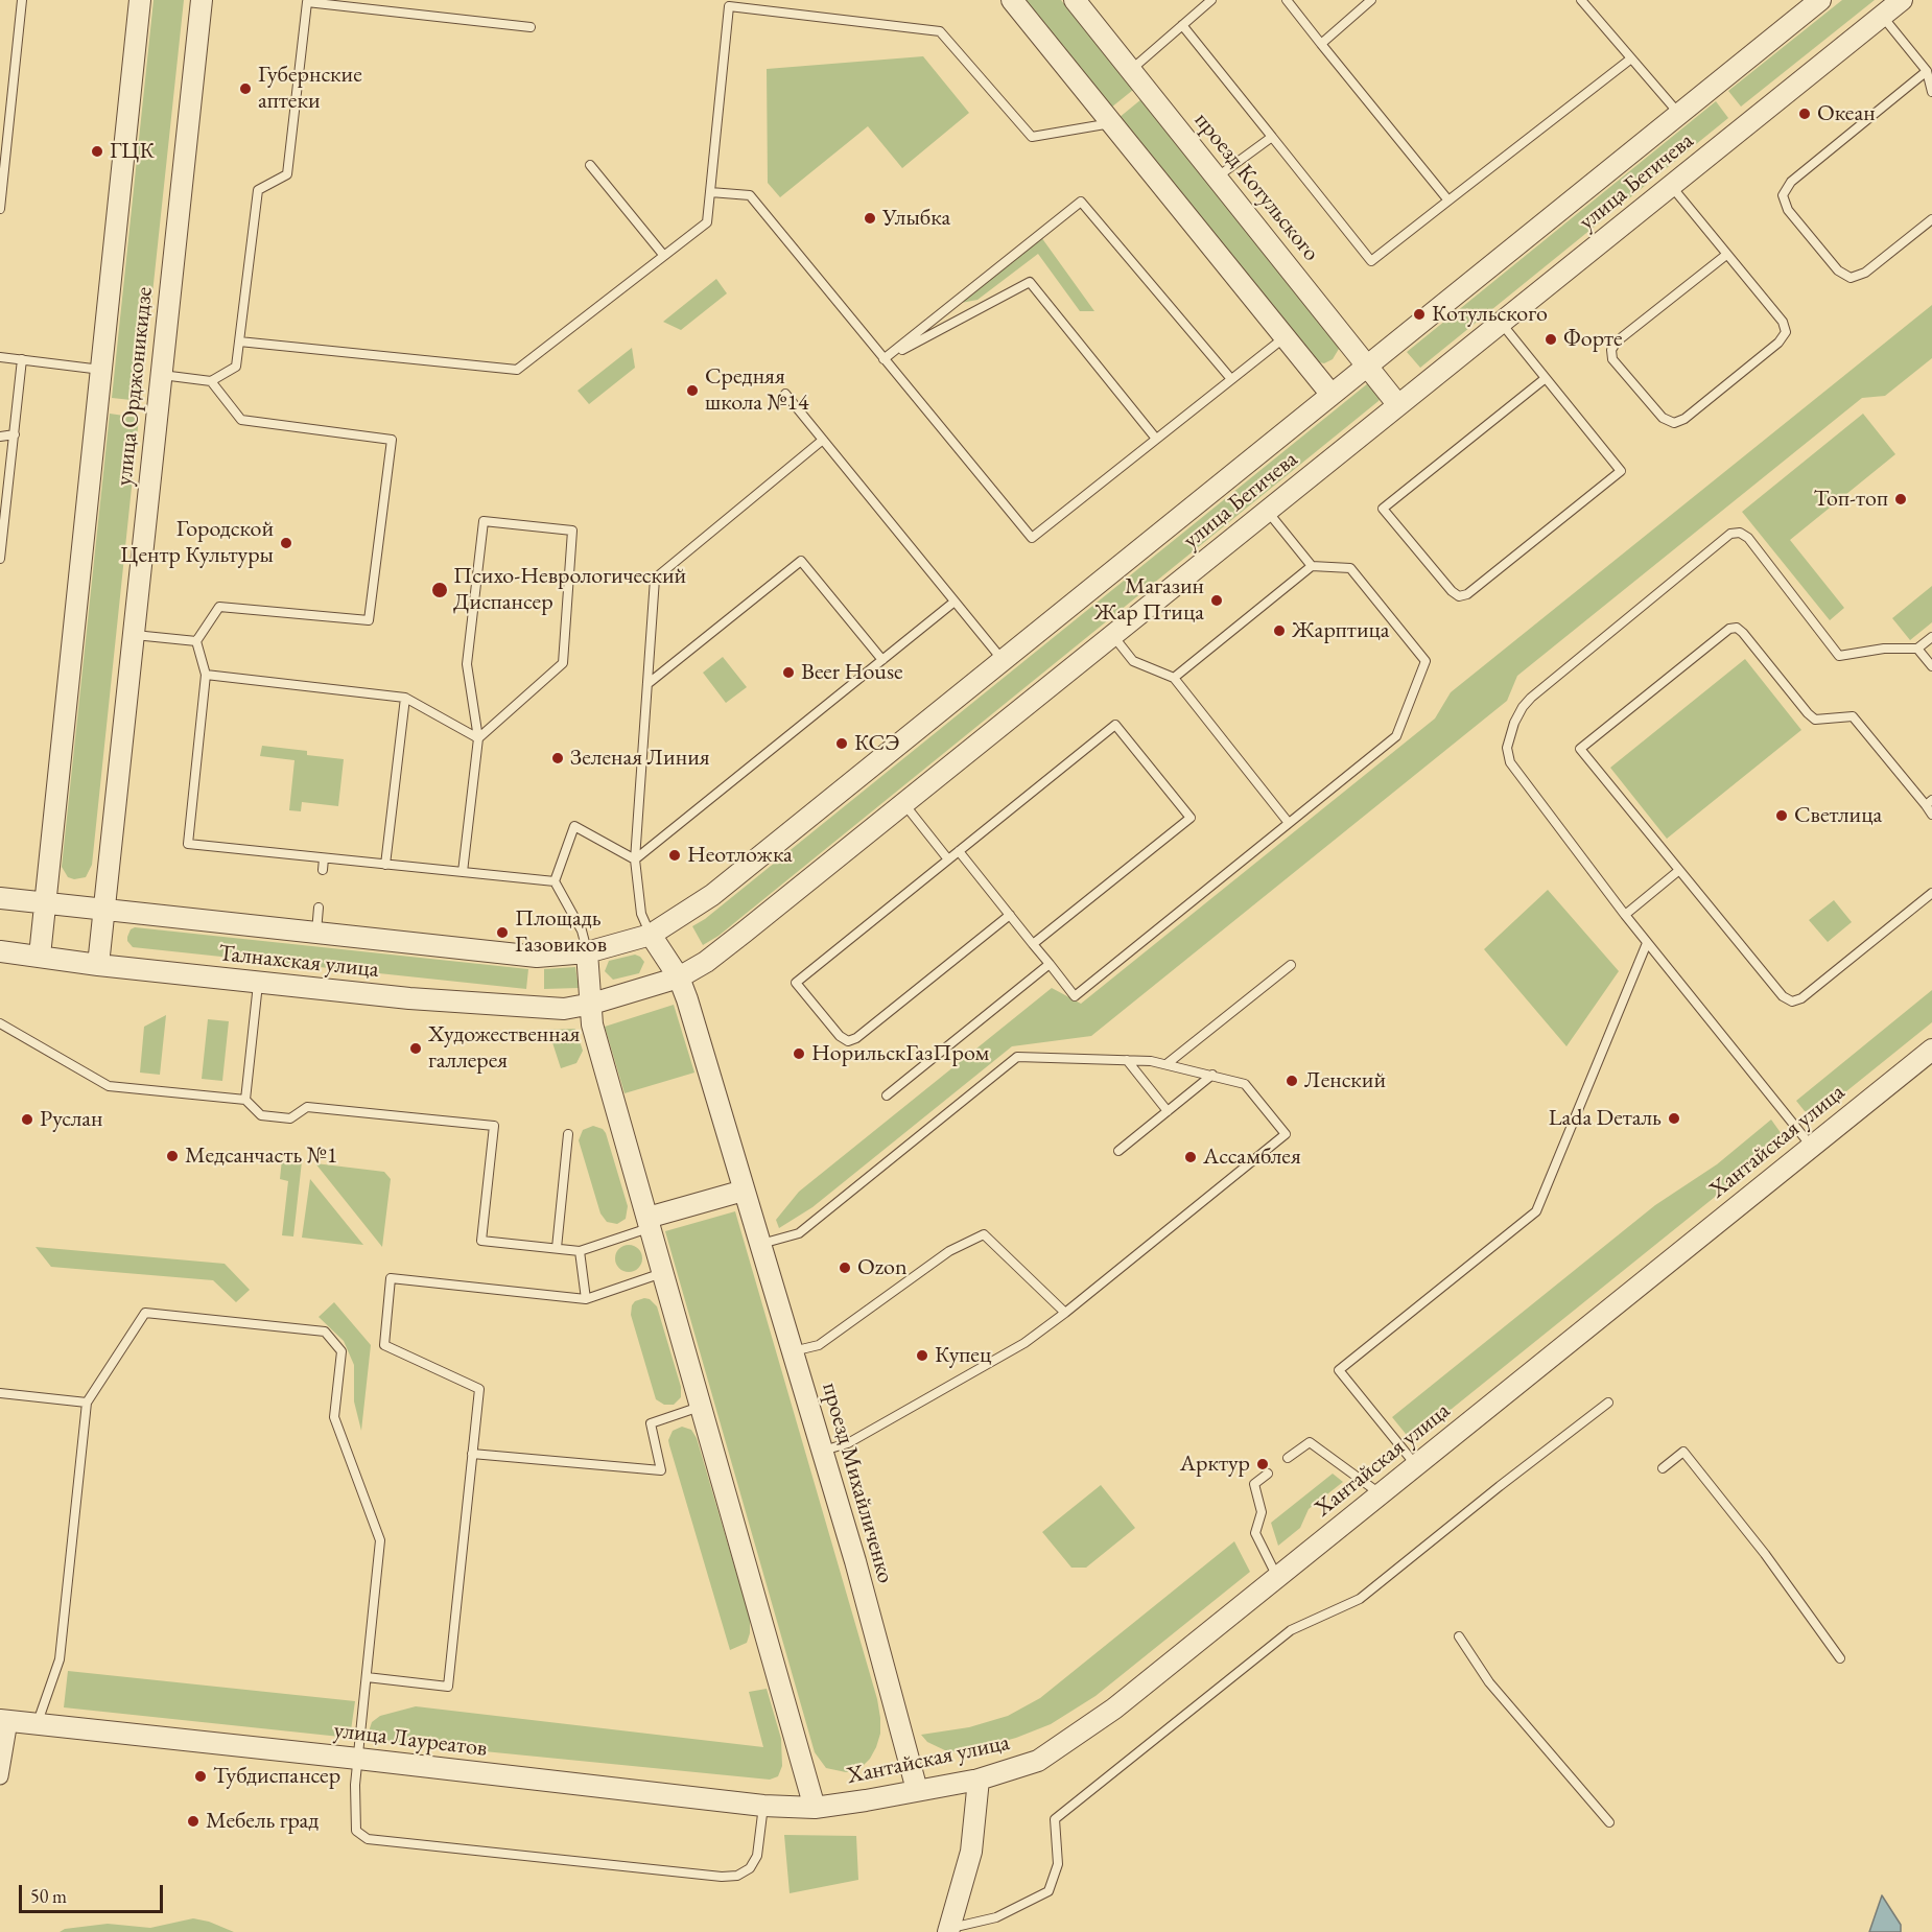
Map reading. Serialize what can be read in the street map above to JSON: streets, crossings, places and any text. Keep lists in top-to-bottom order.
{
  "streets": {
    "street": [
      "улица Бегичева",
      "проезд Котульского",
      "улица Орджоникидзе",
      "Талнахская улица",
      "Хантайская улица",
      "проезд Михайличенко",
      "улица Лауреатов"
    ]
  },
  "crossings": [
    ["улица Бегичева", "проезд Котульского"],
    ["улица Бегичева", "Талнахская улица"],
    ["улица Бегичева", "проезд Михайличенко"],
    ["улица Орджоникидзе", "Талнахская улица"],
    ["Хантайская улица", "проезд Михайличенко"],
    ["Хантайская улица", "улица Лауреатов"]
  ],
  "places": [
    "Губернские аптеки",
    "Океан",
    "ГЦК",
    "Улыбка",
    "Котульского",
    "Форте",
    "Средняя школа №14",
    "Топ-топ",
    "Городской Центр Культуры",
    "Психо-Неврологический Диспансер",
    "Магазин Жар Птица",
    "Жарптица",
    "Beer House",
    "КСЭ",
    "Зеленая Линия",
    "Светлица",
    "Неотложка",
    "Площадь Газовиков",
    "Художественная галлерея",
    "НорильскГазПром",
    "Ленский",
    "Lada Dеталь",
    "Руслан",
    "Медсанчасть №1",
    "Ассамблея",
    "Ozon",
    "Купец",
    "Арктур",
    "Тубдиспансер",
    "Мебель град"
  ],
  "scale_bar": "50 m"
}
